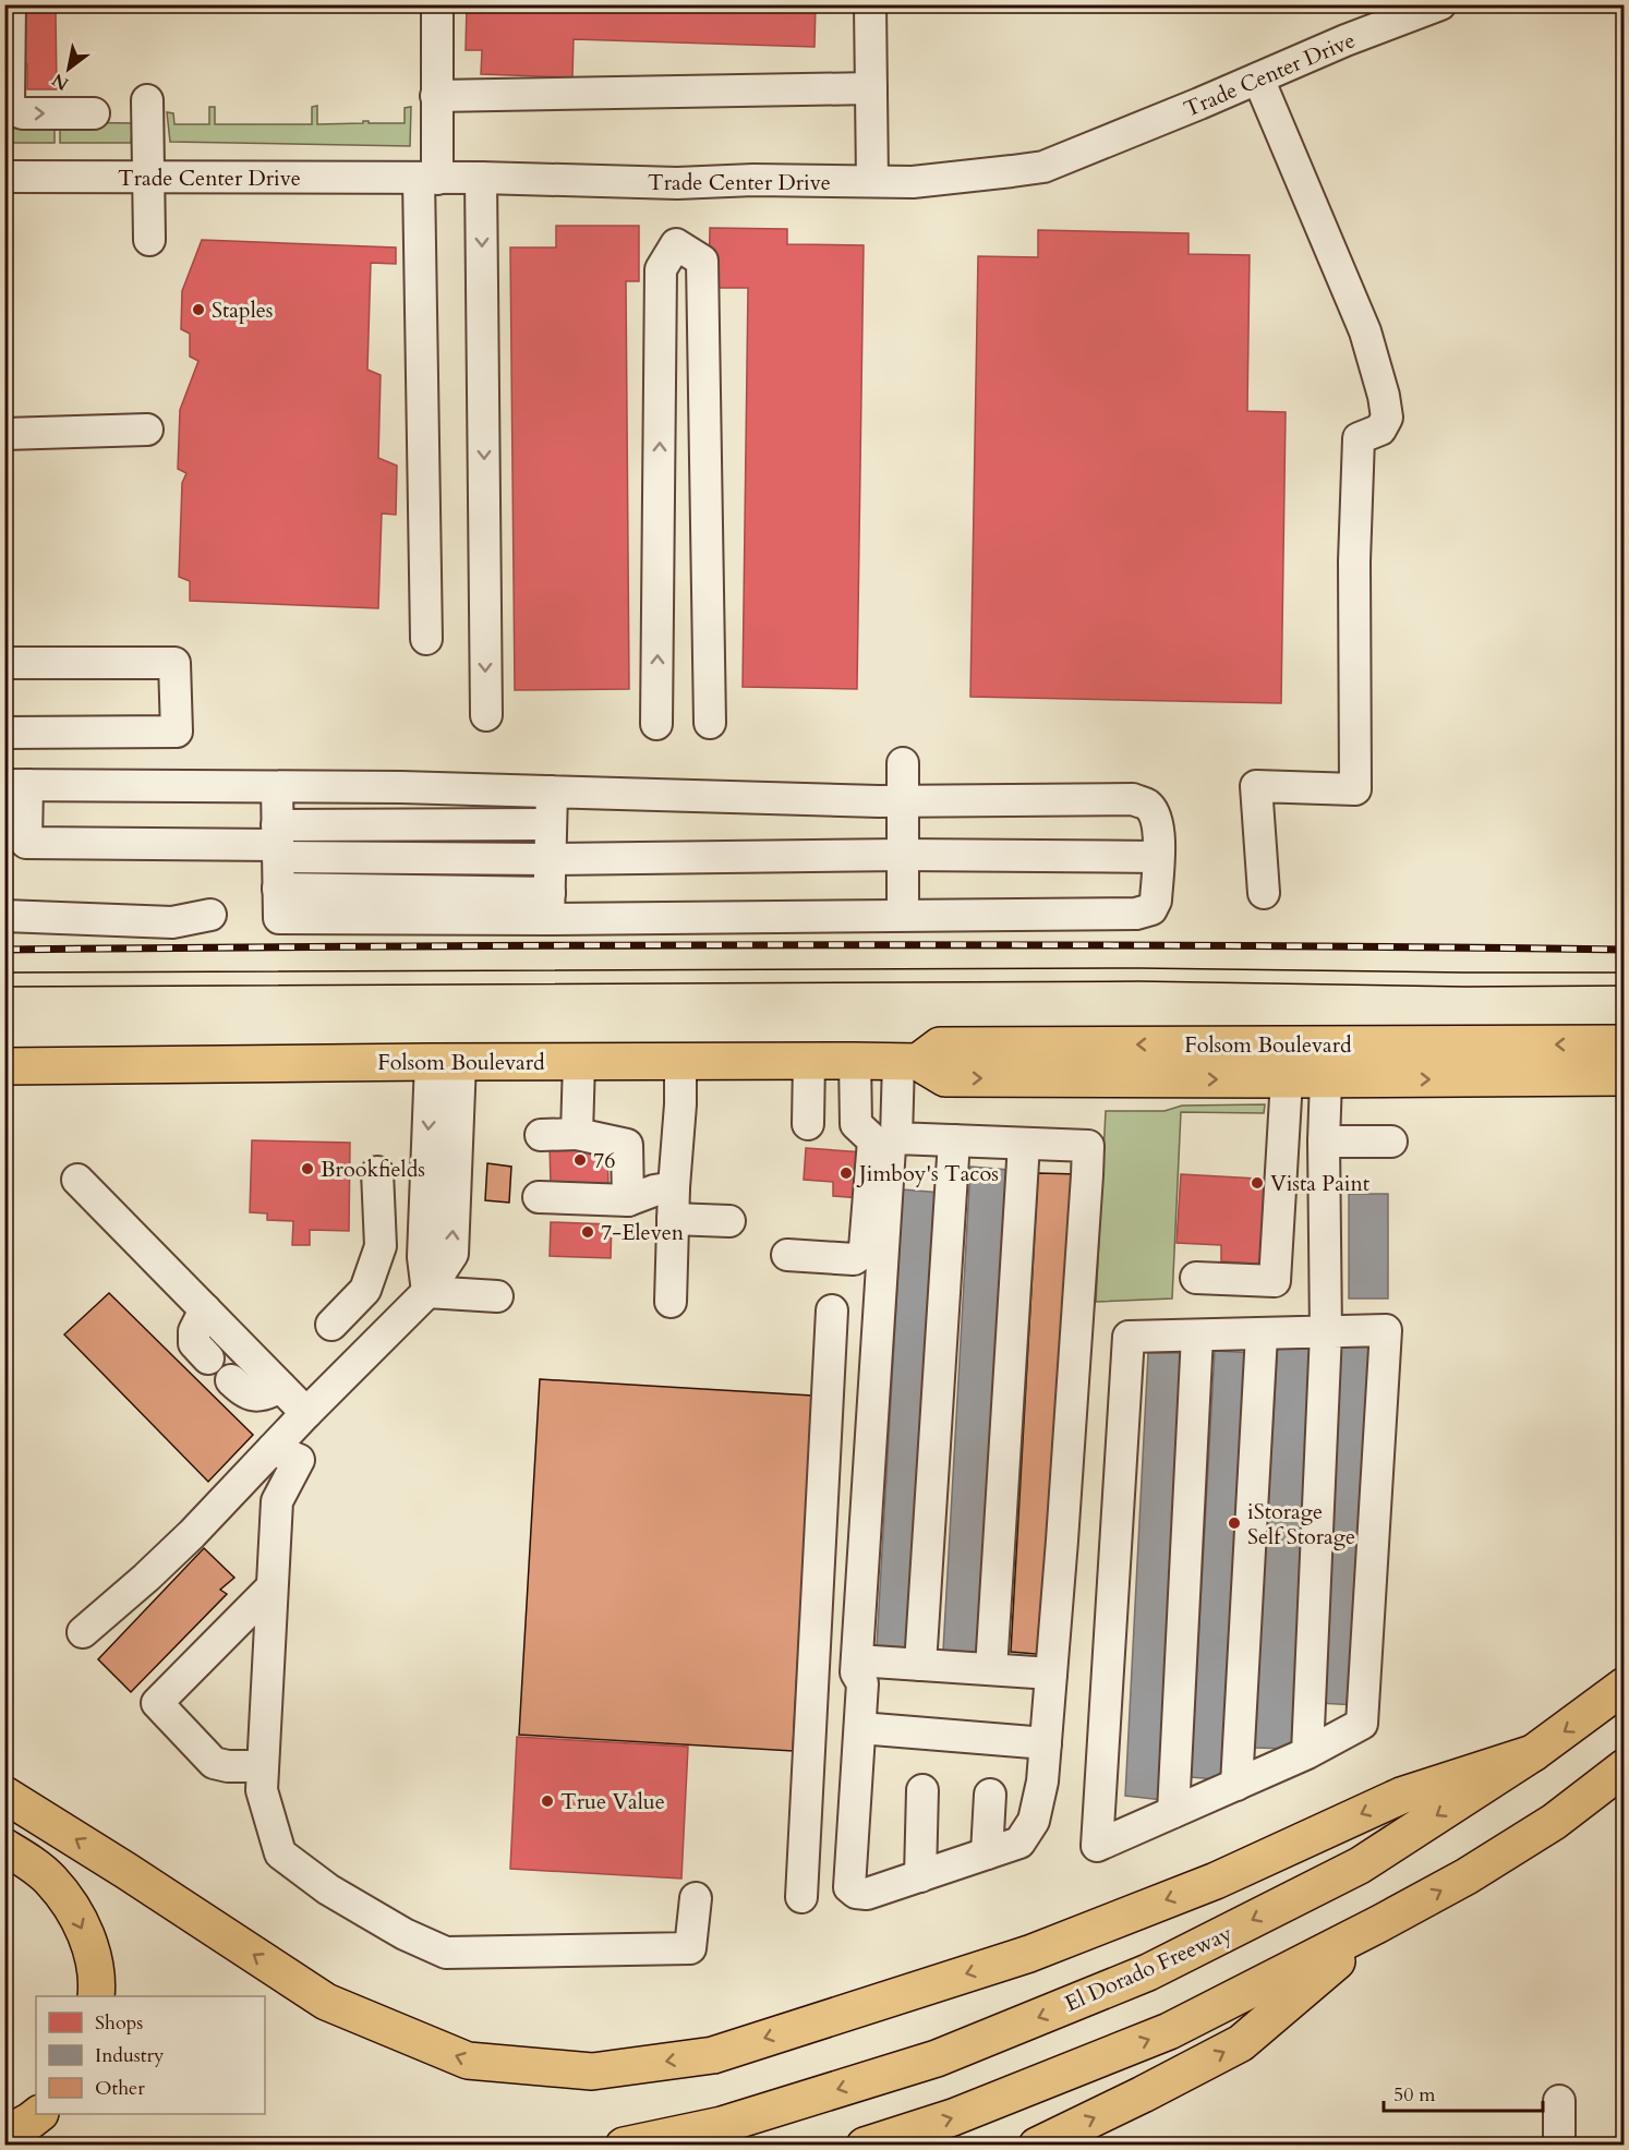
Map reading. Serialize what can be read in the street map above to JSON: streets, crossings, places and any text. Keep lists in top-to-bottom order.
{
  "streets": {
    "main road": ["Folsom Boulevard", "El Dorado Freeway"],
    "street": ["Trade Center Drive"]
  },
  "places": [
    "Staples",
    "76",
    "Brookfields",
    "Jimboy's Tacos",
    "Vista Paint",
    "7-Eleven",
    "iStorage Self Storage",
    "True Value"
  ],
  "legend": ["Shops", "Industry", "Other"],
  "scale_bar": "50 m",
  "north": "bottom left"
}
